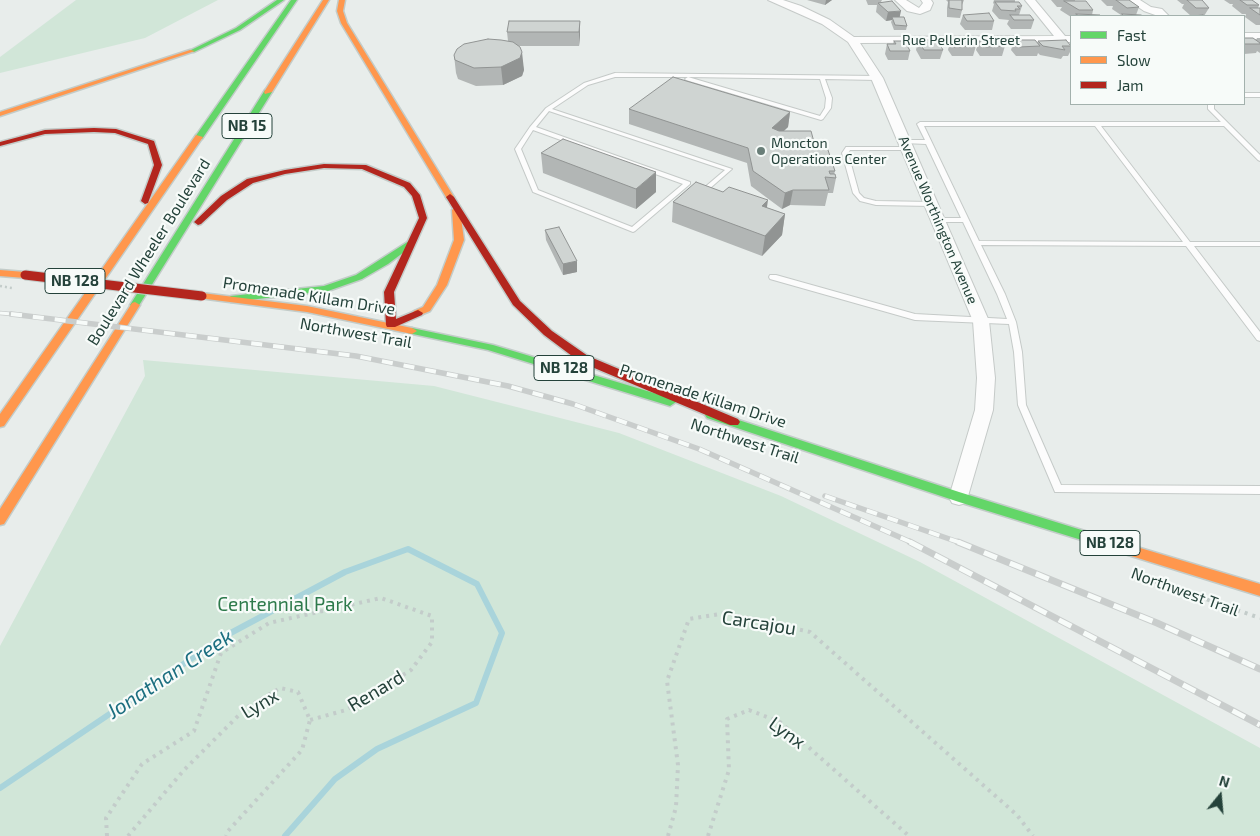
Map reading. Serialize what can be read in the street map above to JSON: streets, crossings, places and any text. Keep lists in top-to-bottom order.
{
  "streets": {
    "main road": [
      "NB 15",
      "Boulevard Wheeler Boulevard",
      "NB 128",
      "Promenade Killam Drive"
    ],
    "street": ["Rue Pellerin Street", "Avenue Worthington Avenue"],
    "path": [
      "Northwest Trail",
      "Carcajou",
      "Renard",
      "Lynx"
    ]
  },
  "crossings": [
    ["Rue Pellerin Street", "Avenue Worthington Avenue"],
    ["Avenue Worthington Avenue", "Promenade Killam Drive"],
    ["Renard", "Lynx"]
  ],
  "water": ["Jonathan Creek"],
  "parks": ["Centennial Park"],
  "places": ["Moncton Operations Center"],
  "legend": ["Fast", "Slow", "Jam"],
  "north": "top"
}
